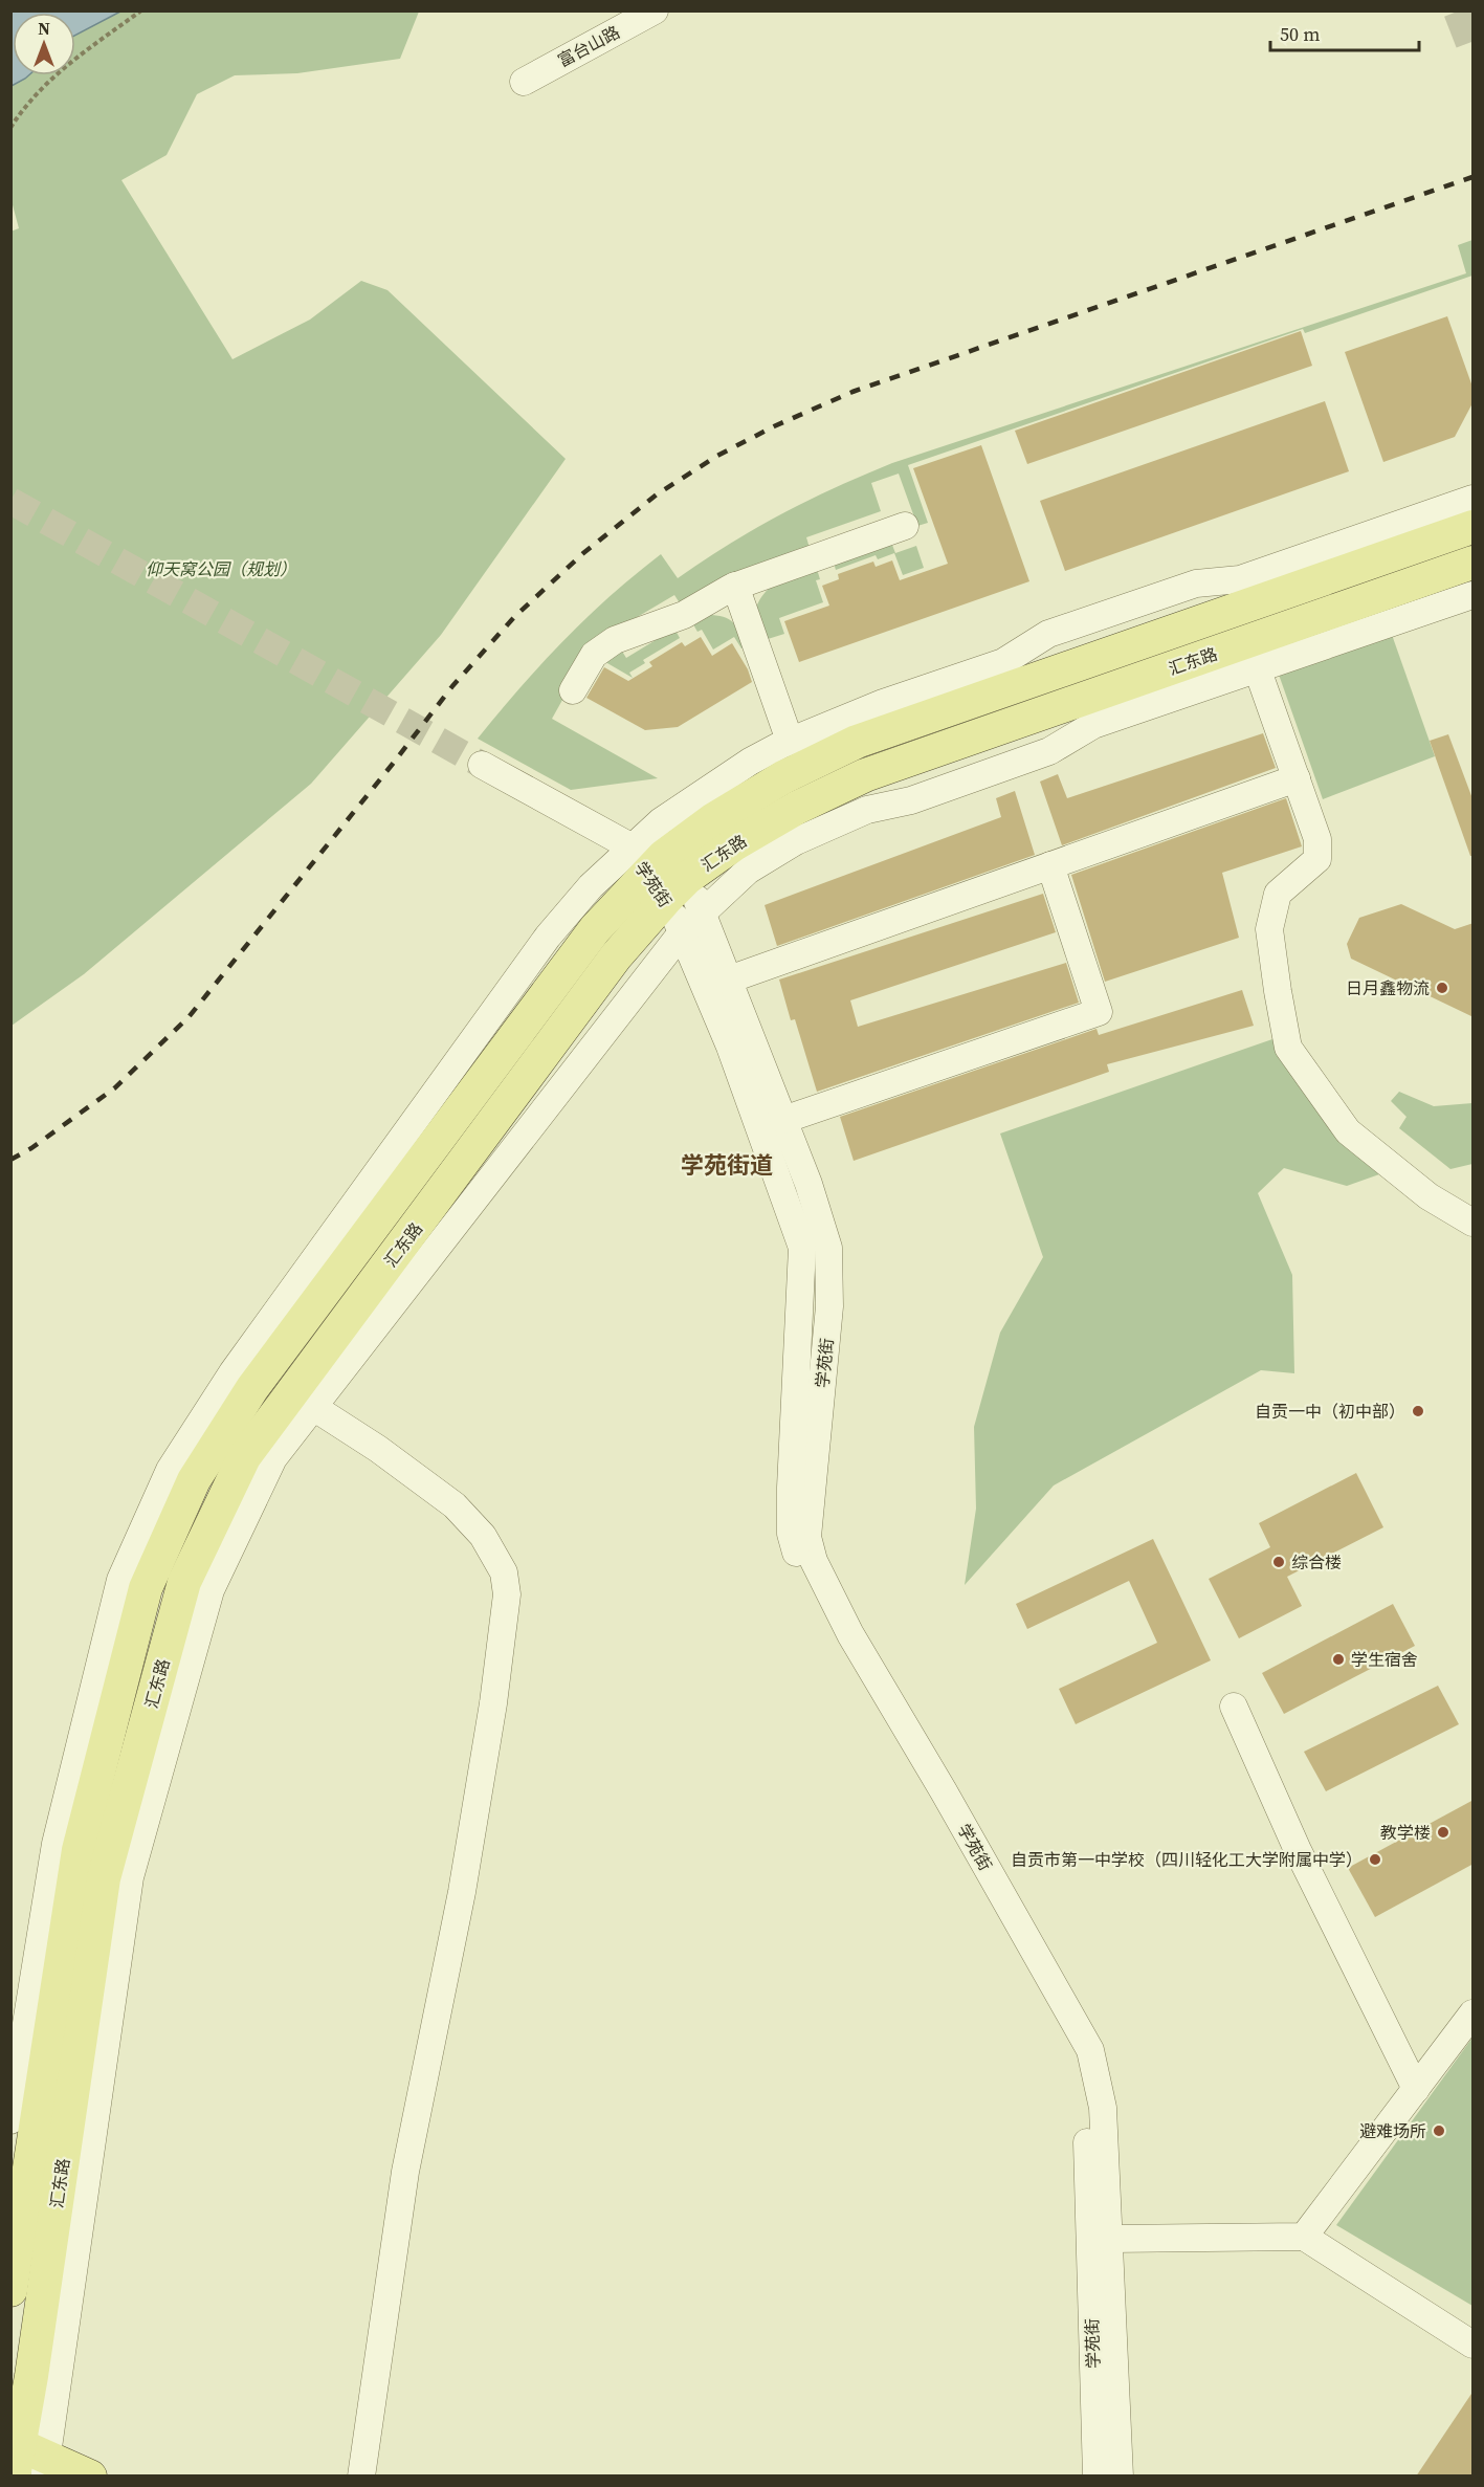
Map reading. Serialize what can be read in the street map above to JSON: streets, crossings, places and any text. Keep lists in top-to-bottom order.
{
  "streets": {
    "main road": ["汇东路"],
    "street": ["富台山路", "学苑街"]
  },
  "crossings": [
    ["汇东路", "学苑街"]
  ],
  "districts": ["学苑街道"],
  "parks": ["仰天窝公园（规划）"],
  "places": [
    "日月鑫物流",
    "自贡一中（初中部）",
    "综合楼",
    "学生宿舍",
    "教学楼",
    "自贡市第一中学校（四川轻化工大学附属中学）",
    "避难场所"
  ],
  "scale_bar": "50 m",
  "north": "top"
}
